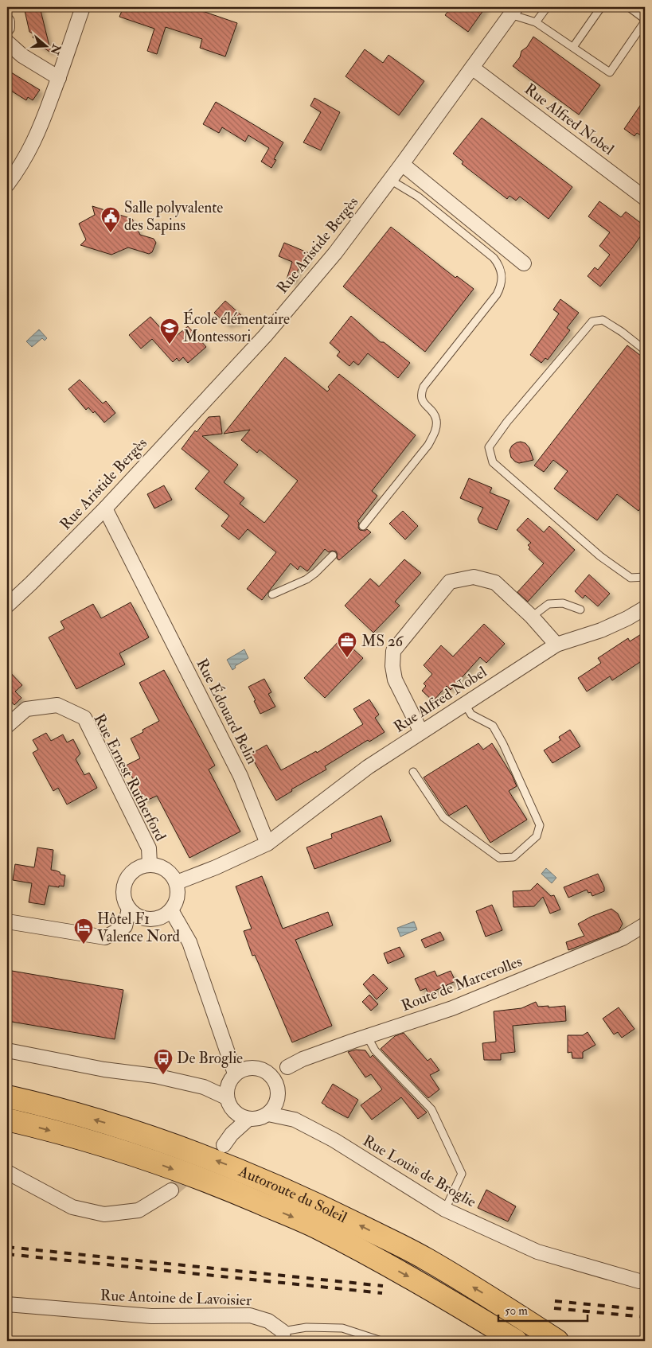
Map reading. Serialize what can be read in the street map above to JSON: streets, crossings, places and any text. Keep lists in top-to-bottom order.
{
  "streets": {
    "highway": ["Autoroute du Soleil"],
    "street": [
      "Rue Alfred Nobel",
      "Rue Aristide Bergès",
      "Rue Édouard Belin",
      "Rue Ernest Rutherford",
      "Route de Marcerolles",
      "Rue Louis de Broglie",
      "Rue Antoine de Lavoisier"
    ]
  },
  "crossings": [
    ["Rue Alfred Nobel", "Rue Aristide Bergès"],
    ["Rue Alfred Nobel", "Rue Édouard Belin"],
    ["Rue Aristide Bergès", "Rue Édouard Belin"],
    ["Route de Marcerolles", "Rue Louis de Broglie"]
  ],
  "places": {
    "public building": ["Salle polyvalente des Sapins"],
    "school or university": ["École élémentaire Montessori"],
    "office": ["MS 26"],
    "hotel": ["Hôtel F1 Valence Nord"],
    "bus stop": ["De Broglie"]
  },
  "scale_bar": "50 m",
  "north": "right"
}
